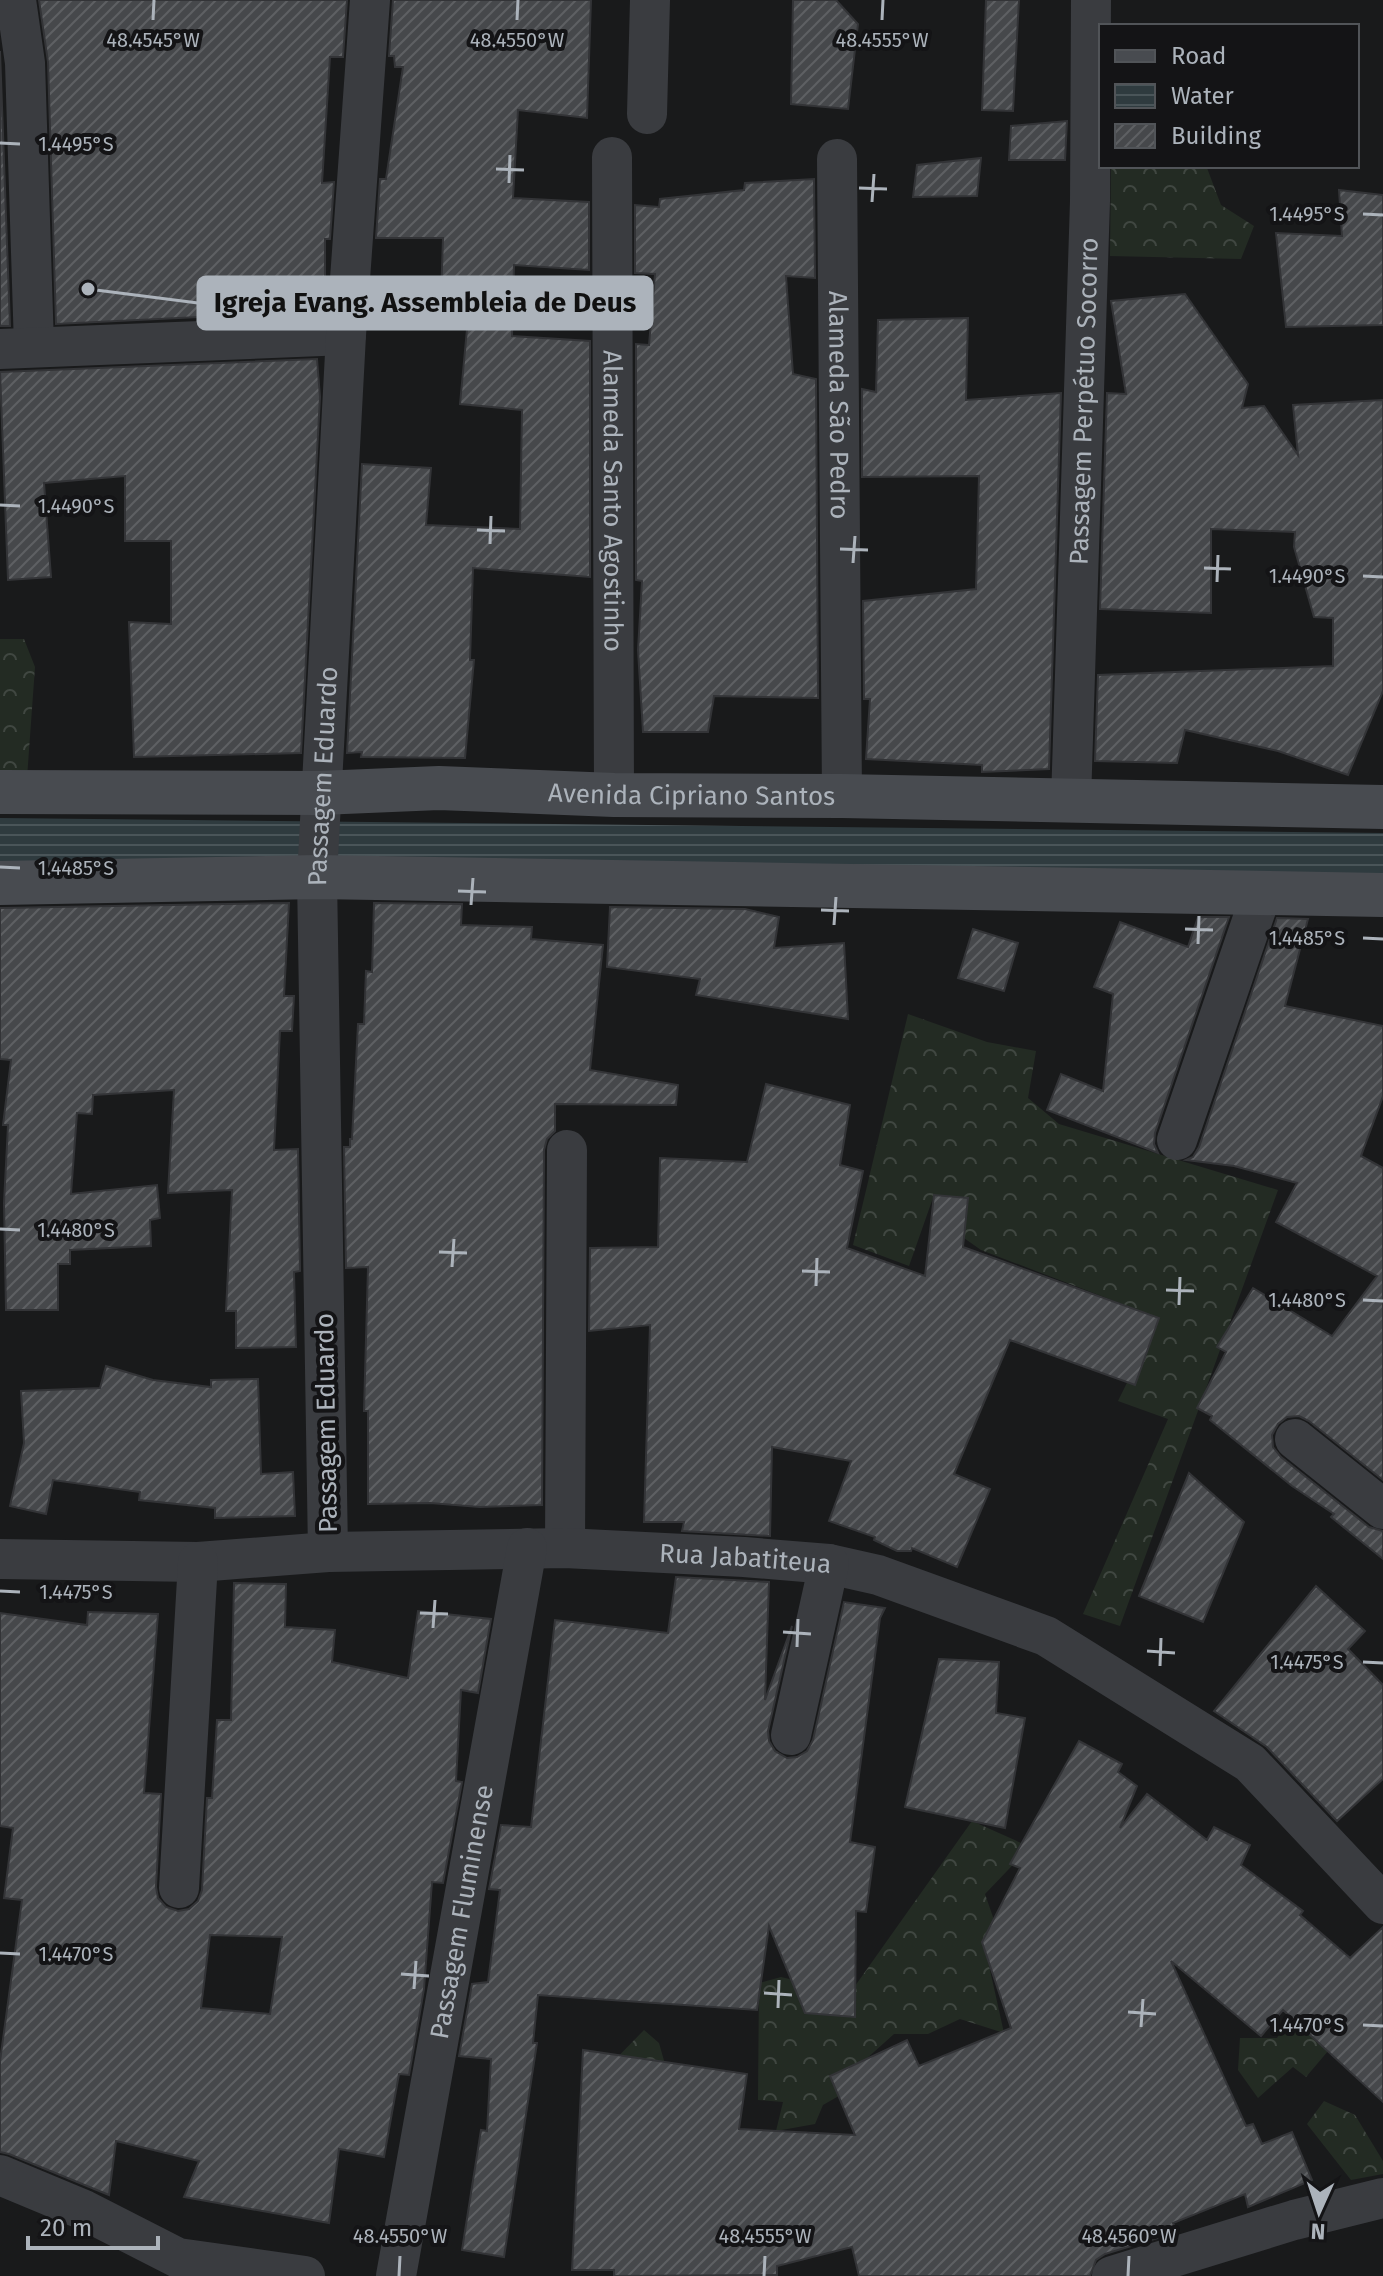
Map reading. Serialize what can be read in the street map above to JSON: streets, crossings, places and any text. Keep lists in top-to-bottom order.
{
  "streets": {
    "street": [
      "Passagem Perpétuo Socorro",
      "Alameda São Pedro",
      "Alameda Santo Agostinho",
      "Passagem Eduardo",
      "Avenida Cipriano Santos",
      "Rua Jabatiteua",
      "Passagem Fluminense"
    ]
  },
  "crossings": [
    ["Passagem Perpétuo Socorro", "Avenida Cipriano Santos"],
    ["Alameda São Pedro", "Avenida Cipriano Santos"],
    ["Alameda Santo Agostinho", "Avenida Cipriano Santos"],
    ["Passagem Eduardo", "Avenida Cipriano Santos"],
    ["Passagem Eduardo", "Rua Jabatiteua"],
    ["Rua Jabatiteua", "Passagem Fluminense"]
  ],
  "places": ["Igreja Evang. Assembleia de Deus"],
  "legend": ["Road", "Water", "Building"],
  "scale_bar": "20 m",
  "north": "bottom",
  "coordinates": [
    "48.4545°W",
    "48.4550°W",
    "48.4555°W",
    "1.4495°S",
    "1.4490°S",
    "1.4485°S",
    "1.4480°S",
    "1.4475°S",
    "1.4470°S",
    "48.4560°W"
  ]
}
